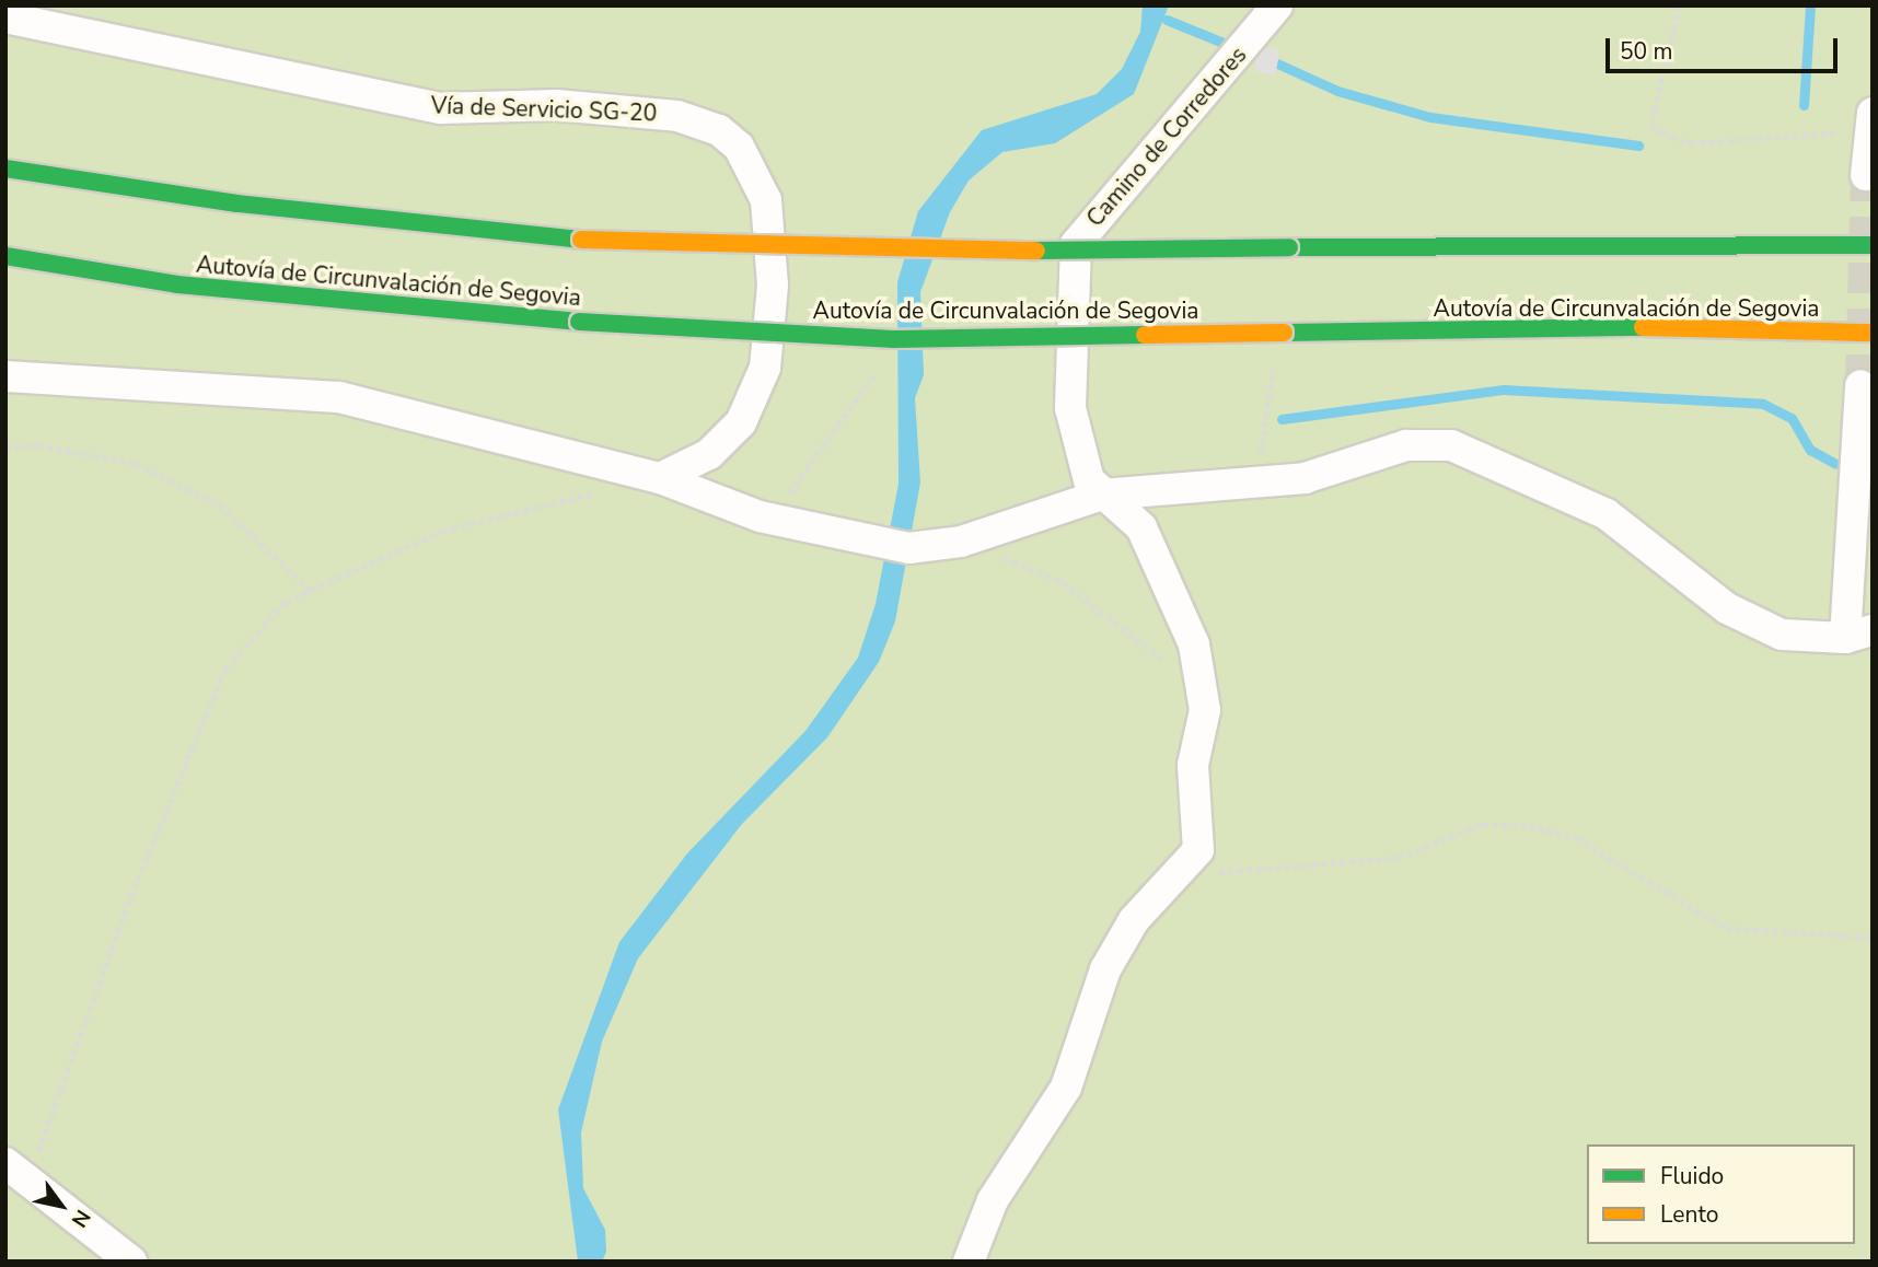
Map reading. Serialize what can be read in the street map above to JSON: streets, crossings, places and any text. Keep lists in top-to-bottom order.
{
  "streets": {
    "highway": ["Autovía de Circunvalación de Segovia"],
    "street": ["Vía de Servicio SG-20", "Camino de Corredores"]
  },
  "legend": ["Fluido", "Lento"],
  "scale_bar": "50 m",
  "north": "bottom right"
}
